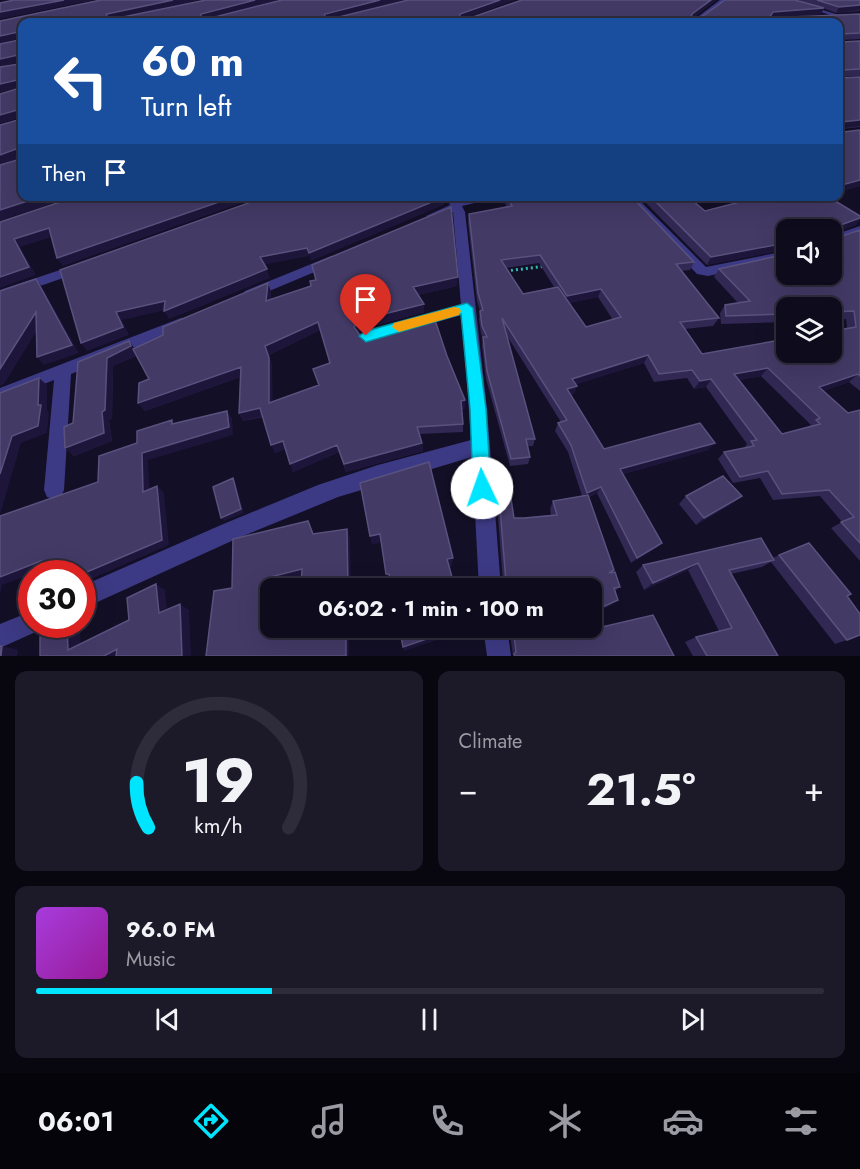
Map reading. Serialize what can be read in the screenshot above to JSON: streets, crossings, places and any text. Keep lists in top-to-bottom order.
{
  "page": {
    "turn": ["60 m", "Turn left"],
    "then": "Then",
    "limit": "30",
    "trip": "06:02 · 1 min · 100 m",
    "tile": "Climate",
    "heat": ["−", "21.5°", "+"],
    "song": ["96.0 FM", "Music"],
    "tabs": "06:01",
    "gauge": ["19", "km/h"]
  }
}
